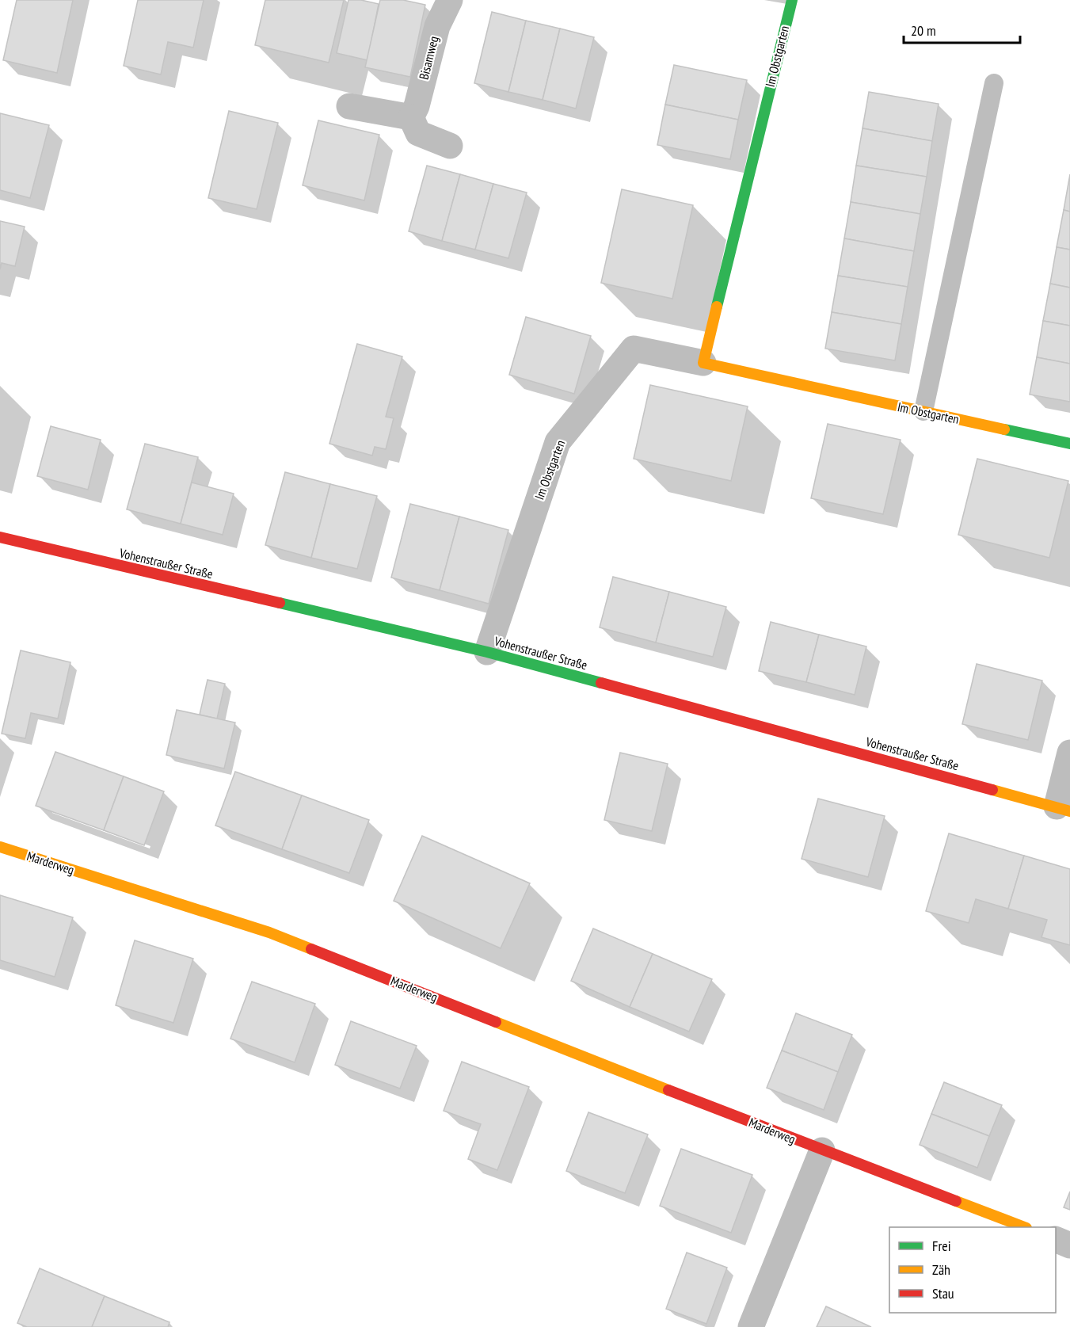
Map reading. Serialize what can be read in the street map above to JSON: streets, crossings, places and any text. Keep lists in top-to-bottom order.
{
  "streets": {
    "street": [
      "Im Obstgarten",
      "Bisamweg",
      "Vohenstraußer Straße",
      "Marderweg"
    ]
  },
  "crossings": [
    ["Im Obstgarten", "Vohenstraußer Straße"]
  ],
  "legend": ["Frei", "Zäh", "Stau"],
  "scale_bar": "20 m"
}
